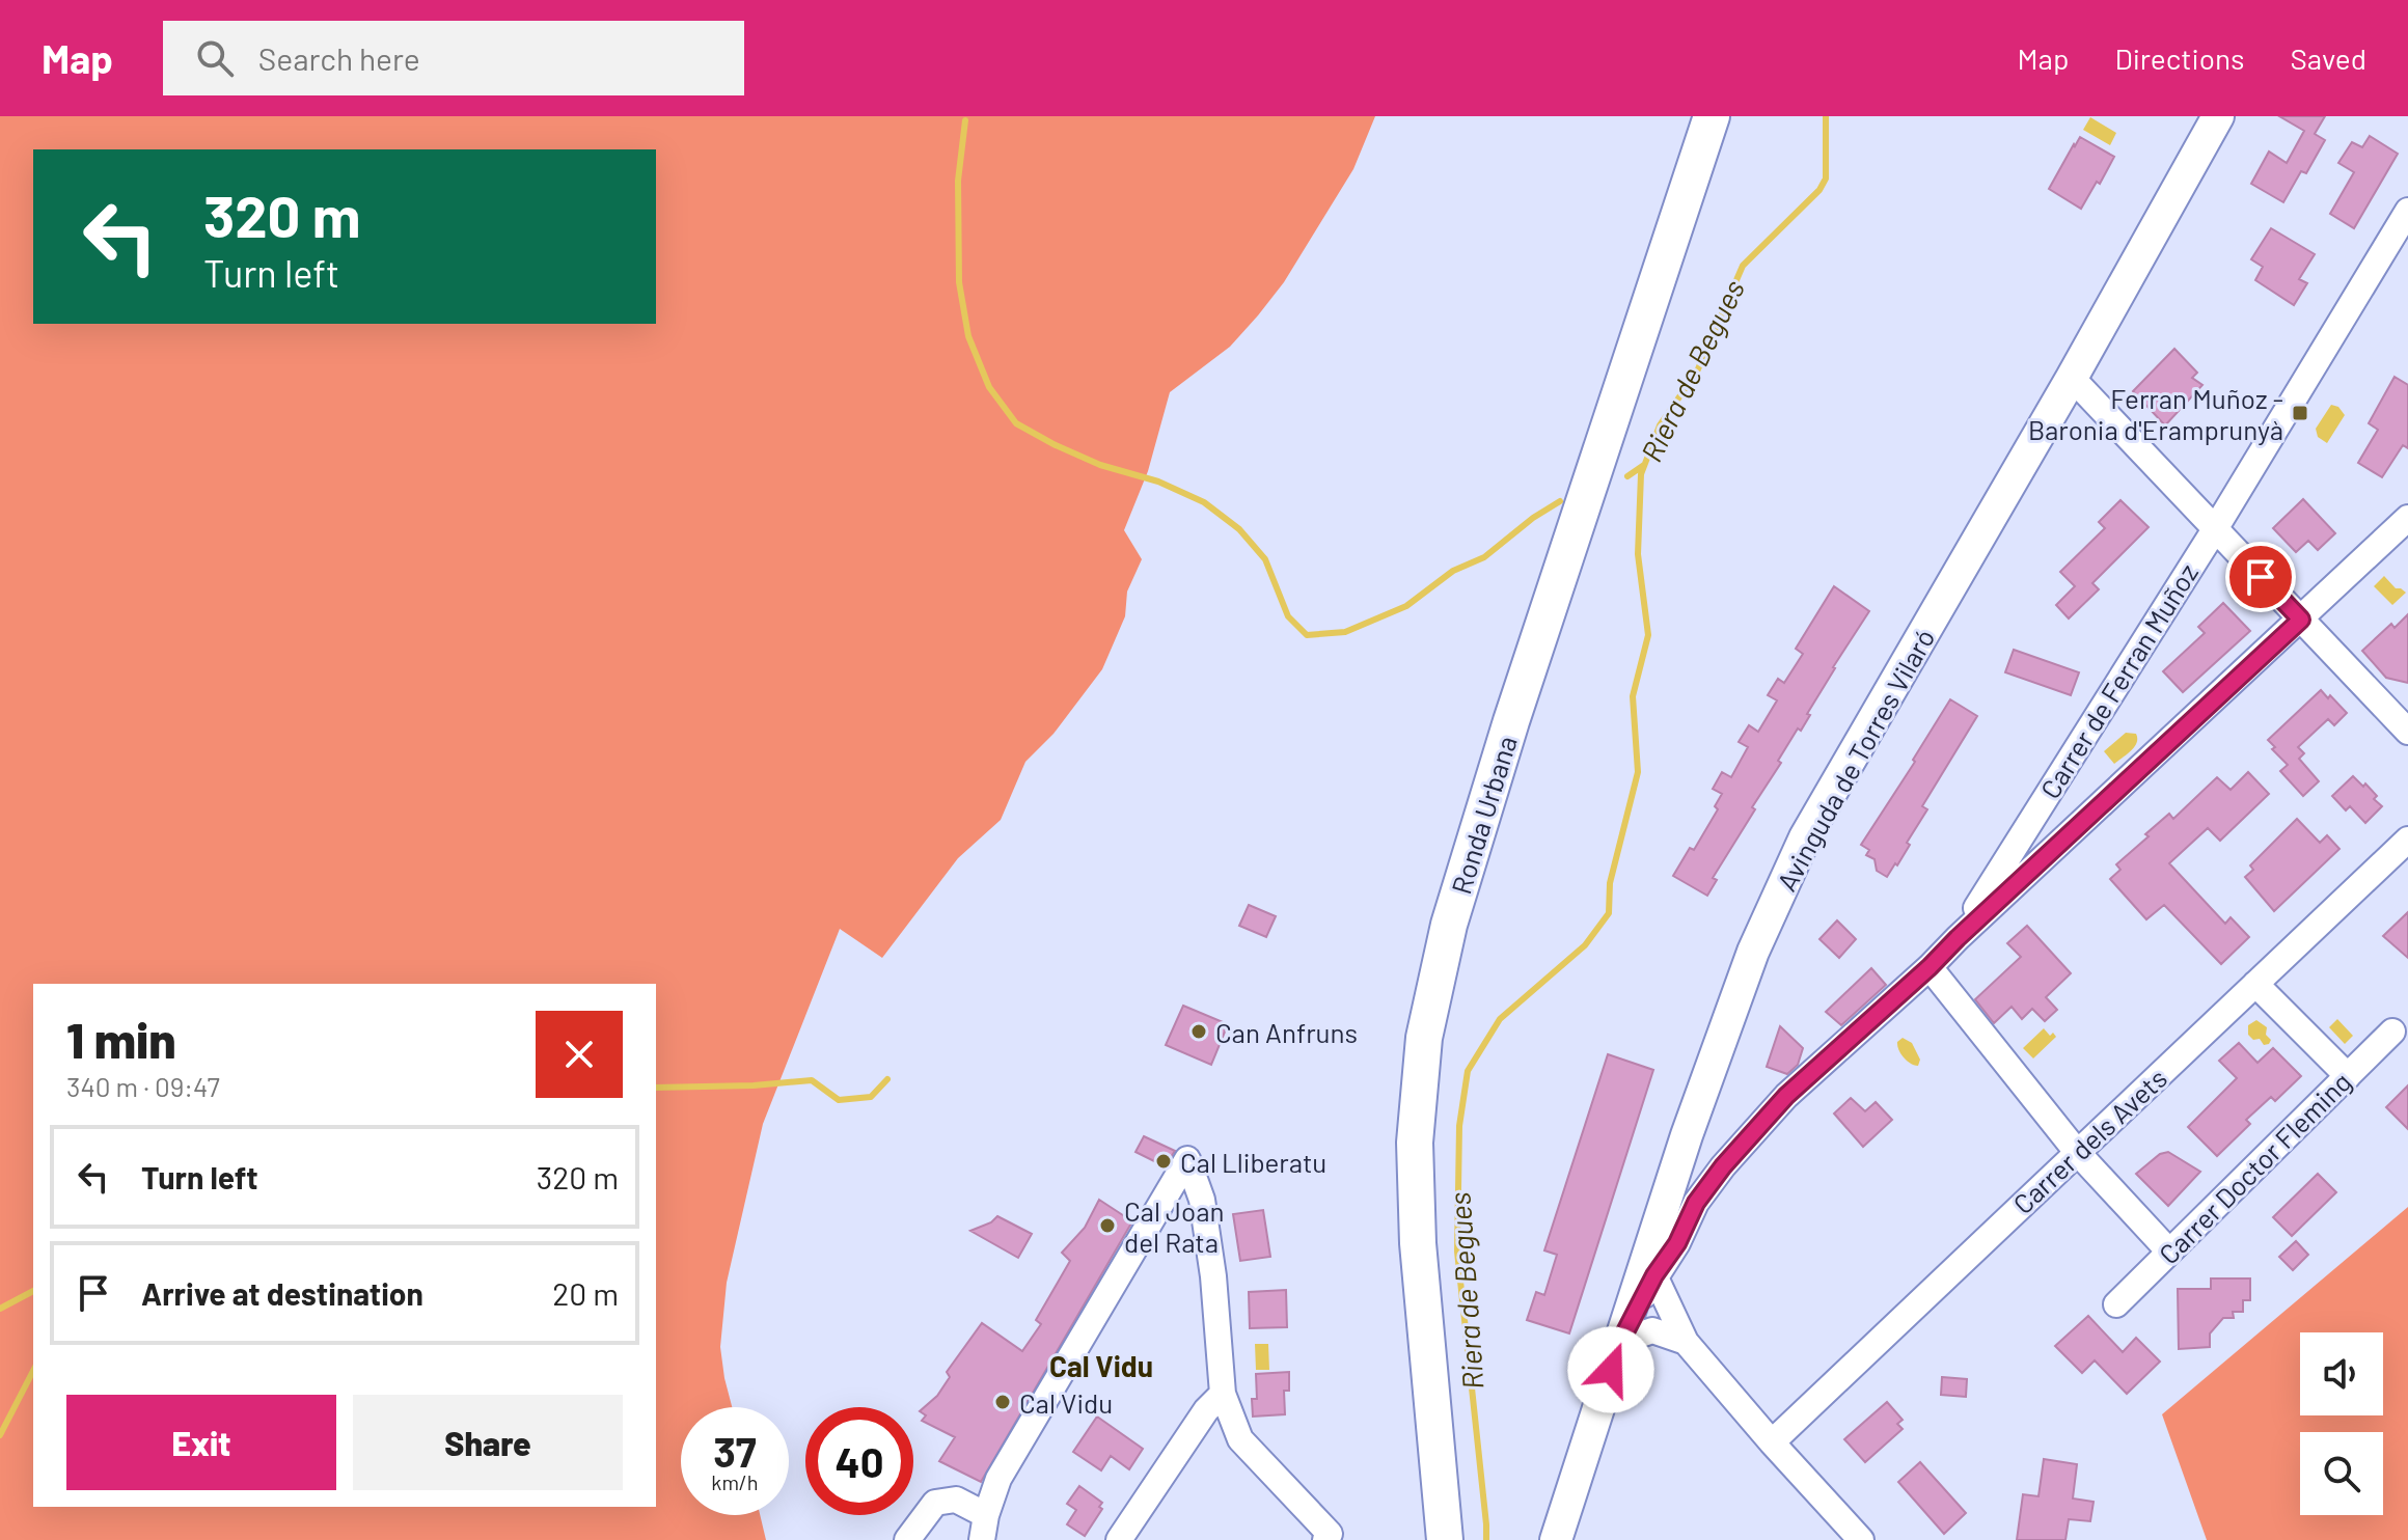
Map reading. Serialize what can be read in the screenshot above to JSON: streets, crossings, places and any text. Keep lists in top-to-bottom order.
{
  "streets": {
    "main road": ["Ronda Urbana"],
    "street": [
      "Carrer de Ferran Muñoz",
      "Avinguda de Torres Vilaró",
      "Carrer dels Avets",
      "Carrer Doctor Fleming"
    ]
  },
  "districts": ["Cal Vidu"],
  "water": ["Riera de Begues"],
  "places": {
    "transit": ["Ferran Muñoz - Baronia d'Eramprunyà"],
    "other": [
      "Can Anfruns",
      "Cal Lliberatu",
      "Cal Joan del Rata",
      "Cal Vidu"
    ]
  },
  "page": {
    "header": "Map",
    "search": "Search here",
    "nav": ["Map", "Directions", "Saved"],
    "turn": ["320 m", "Turn left"],
    "heading": ["1 min", "340 m · 09:47"],
    "list": [
      {
        "name": "Turn left",
        "value": "320 m"
      },
      {
        "name": "Arrive at destination",
        "value": "20 m"
      }
    ],
    "buttons": ["Exit", "Share"],
    "speed": "37 km/h",
    "limit": "40"
  }
}
